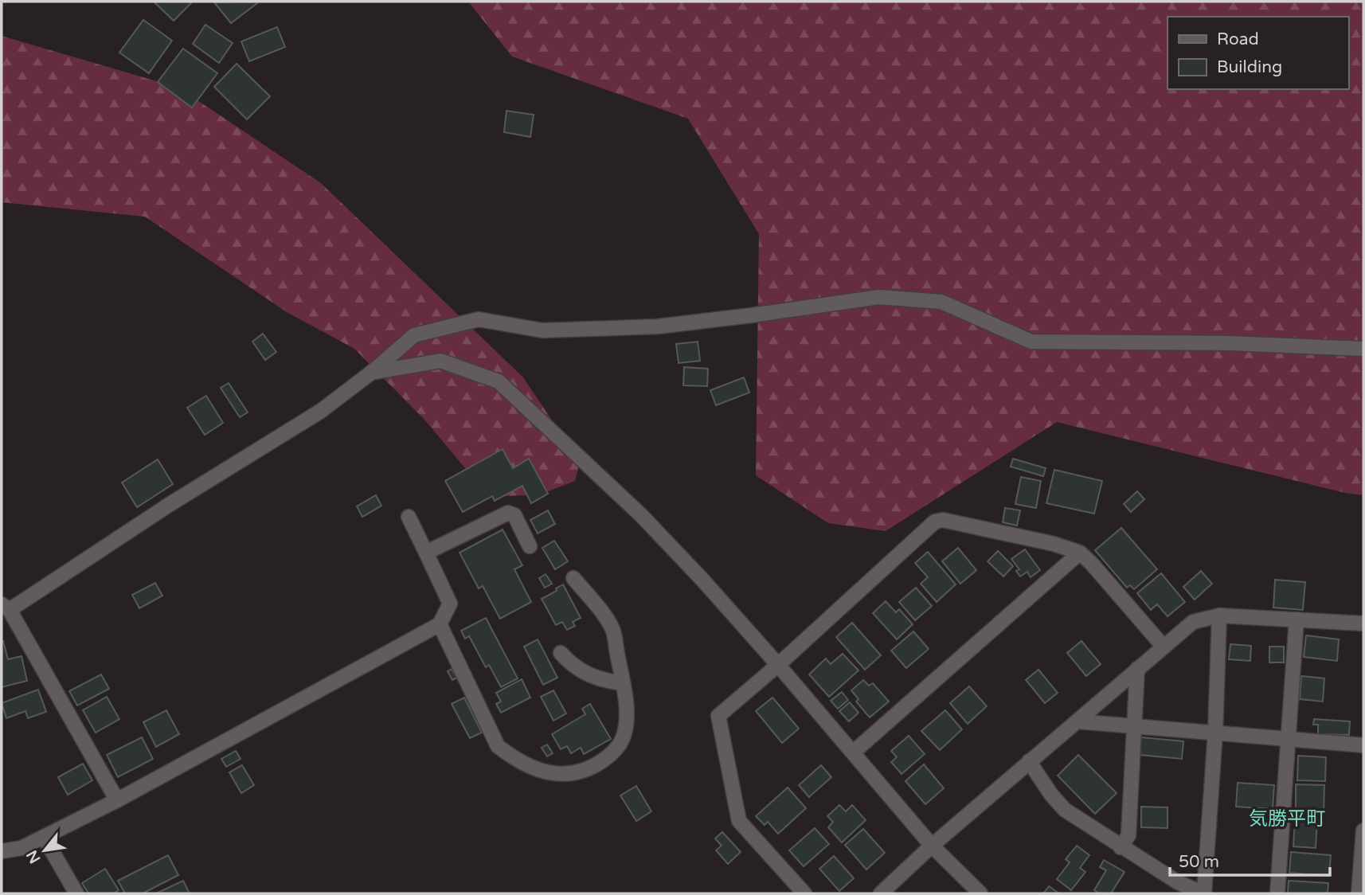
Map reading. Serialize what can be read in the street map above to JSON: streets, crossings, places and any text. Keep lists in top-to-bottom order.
{
  "districts": ["気勝平町"],
  "legend": ["Road", "Building"],
  "scale_bar": "50 m",
  "north": "bottom left"
}
